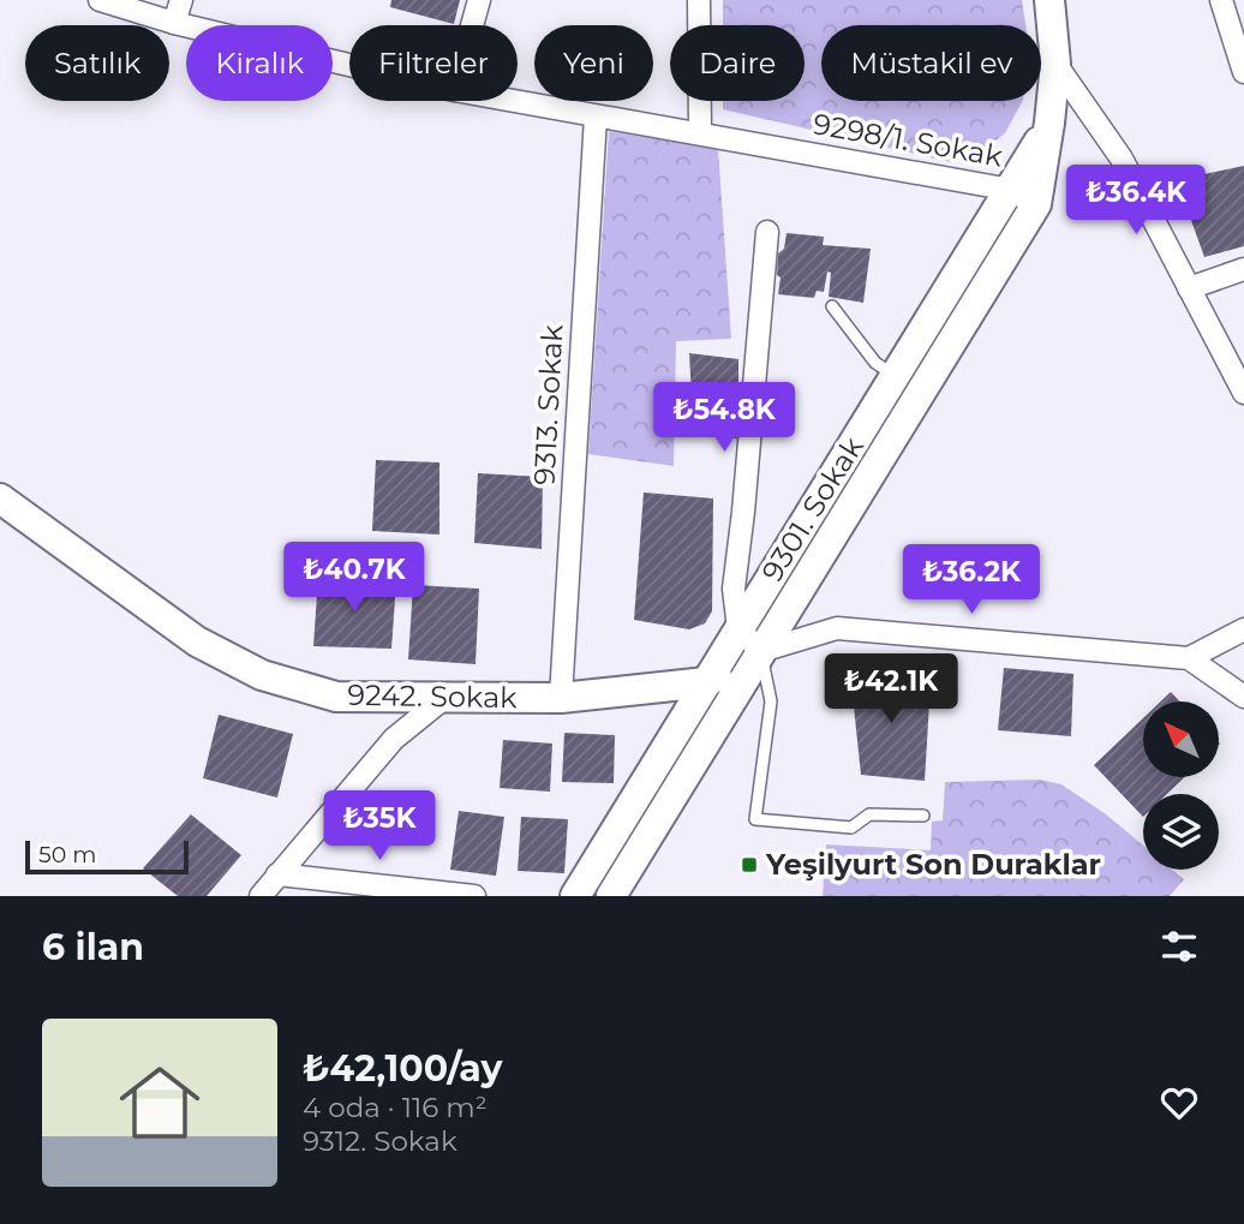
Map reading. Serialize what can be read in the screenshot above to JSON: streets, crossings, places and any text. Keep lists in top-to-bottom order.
{
  "streets": {
    "main road": ["9301. Sokak", "9242. Sokak"],
    "street": ["9298/1. Sokak", "9313. Sokak"]
  },
  "crossings": [
    ["9298/1. Sokak", "9313. Sokak"],
    ["9298/1. Sokak", "9301. Sokak"],
    ["9313. Sokak", "9242. Sokak"],
    ["9301. Sokak", "9242. Sokak"]
  ],
  "places": {
    "transit": ["Yeşilyurt Son Duraklar"]
  },
  "scale_bar": "50 m",
  "north": "top left",
  "page": {
    "chip": [
      "Satılık",
      "Kiralık",
      "Filtreler",
      "Yeni",
      "Daire",
      "Müstakil ev"
    ],
    "price": [
      "₺36.4K",
      "₺54.8K",
      "₺40.7K",
      "₺36.2K",
      "₺42.1K",
      "₺35K"
    ],
    "scale": "50 m",
    "heading": "6 ilan",
    "list": [
      {
        "name": "₺42,100/ay",
        "note": "4 oda · 116 m² · 9312. Sokak"
      }
    ]
  }
}
